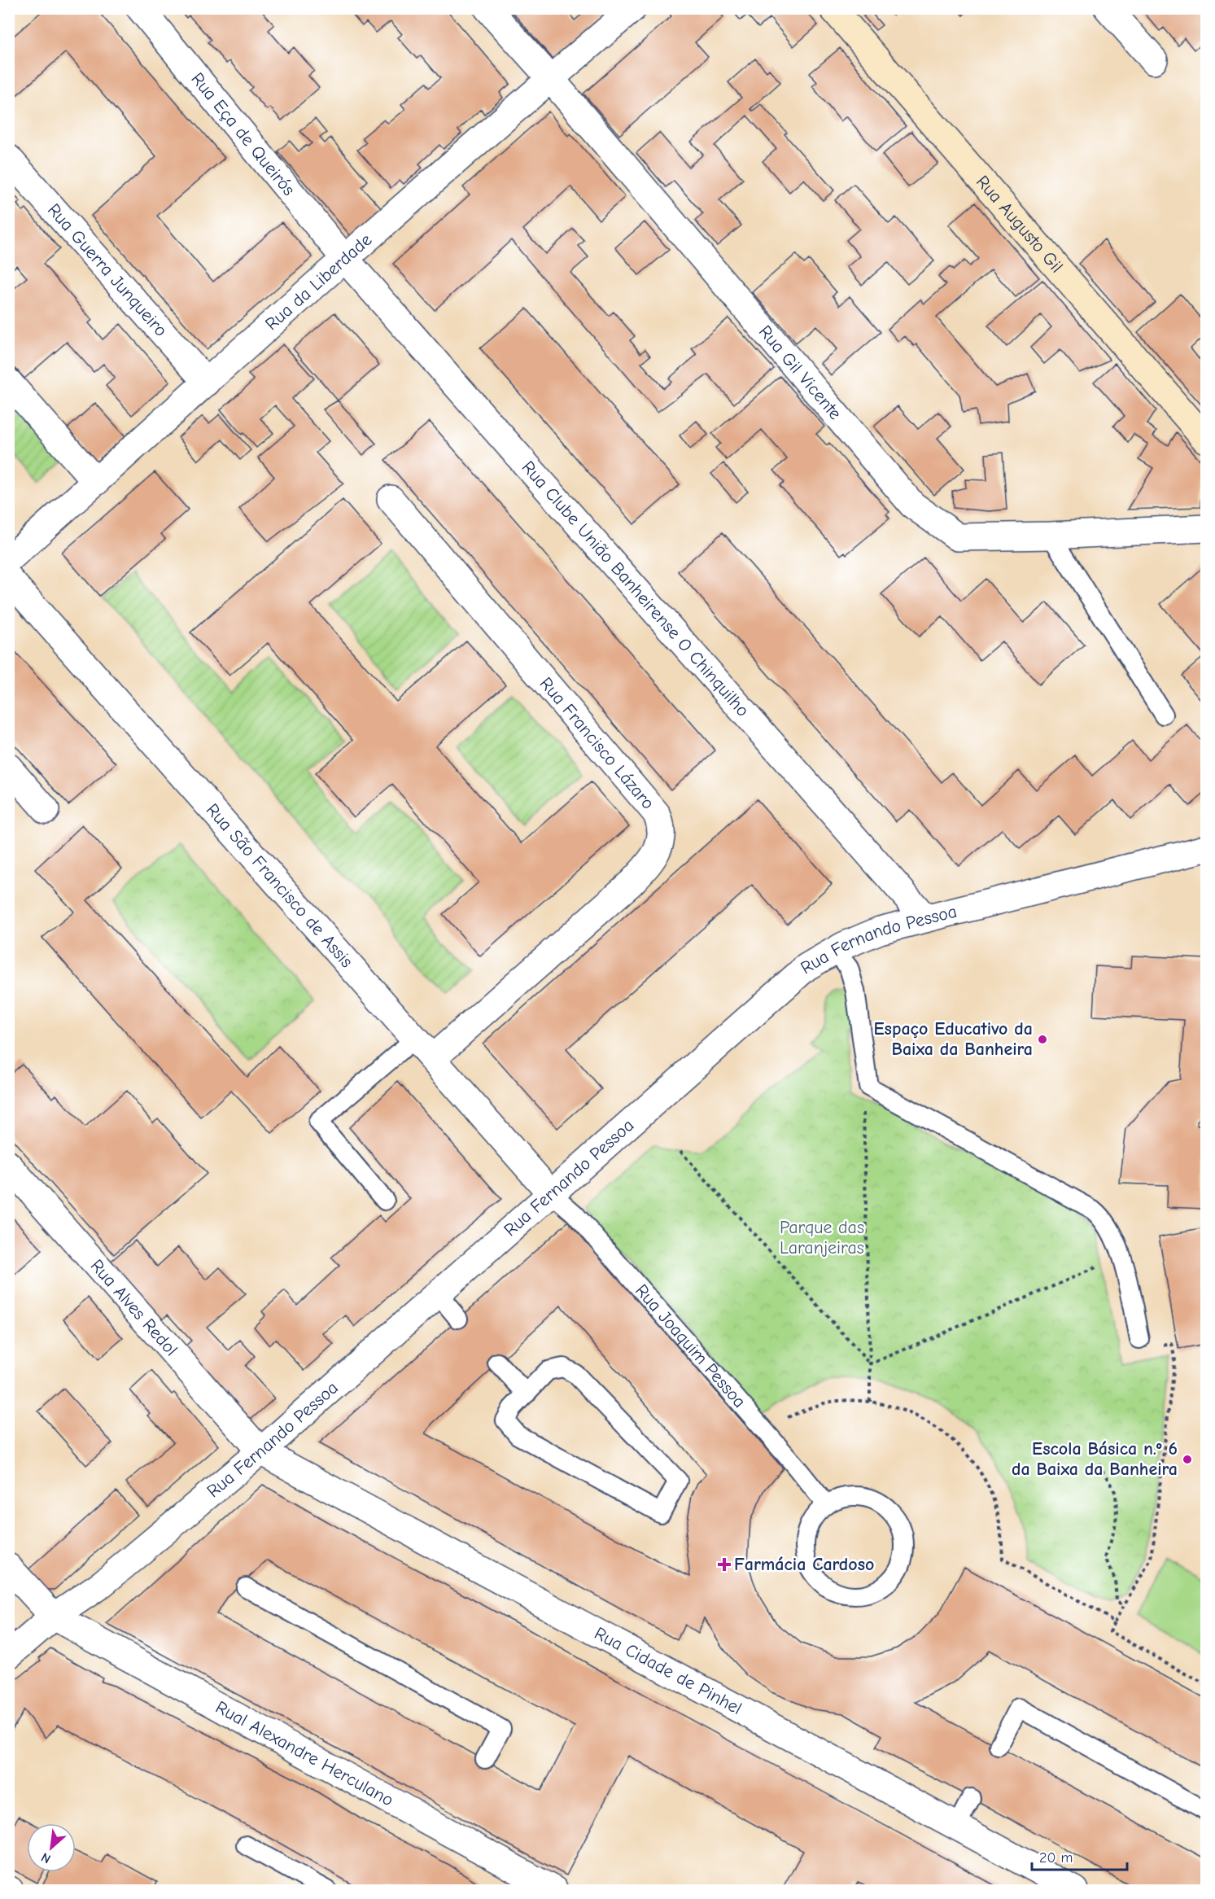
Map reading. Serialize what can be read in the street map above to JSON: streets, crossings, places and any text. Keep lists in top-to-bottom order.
{
  "streets": {
    "main road": ["Rua Augusto Gil"],
    "street": [
      "Rua Eça de Queirós",
      "Rua Guerra Junqueiro",
      "Rua da Liberdade",
      "Rua Gil Vicente",
      "Rua Clube União Banheirense O Chinquilho",
      "Rua Francisco Lázaro",
      "Rua São Francisco de Assis",
      "Rua Fernando Pessoa",
      "Rua Alves Redol",
      "Rua Cidade de Pinhel",
      "Rual Alexandre Herculano"
    ],
    "lane": ["Rua Joaquim Pessoa"]
  },
  "crossings": [
    ["Rua Eça de Queirós", "Rua da Liberdade"],
    ["Rua Eça de Queirós", "Rua Clube União Banheirense O Chinquilho"],
    ["Rua Guerra Junqueiro", "Rua da Liberdade"],
    ["Rua da Liberdade", "Rua Gil Vicente"],
    ["Rua da Liberdade", "Rua Clube União Banheirense O Chinquilho"],
    ["Rua Clube União Banheirense O Chinquilho", "Rua Fernando Pessoa"],
    ["Rua Francisco Lázaro", "Rua São Francisco de Assis"],
    ["Rua São Francisco de Assis", "Rua Fernando Pessoa"],
    ["Rua São Francisco de Assis", "Rua Joaquim Pessoa"],
    ["Rua Fernando Pessoa", "Rua Alves Redol"],
    ["Rua Fernando Pessoa", "Rua Joaquim Pessoa"],
    ["Rua Fernando Pessoa", "Rua Cidade de Pinhel"],
    ["Rua Fernando Pessoa", "Rual Alexandre Herculano"],
    ["Rua Alves Redol", "Rua Cidade de Pinhel"]
  ],
  "parks": ["Parque das Laranjeiras"],
  "places": {
    "other": ["Espaço Educativo da Baixa da Banheira", "Escola Básica n.º 6 da Baixa da Banheira"],
    "health": ["Farmácia Cardoso"]
  },
  "scale_bar": "20 m",
  "north": "bottom left"
}
